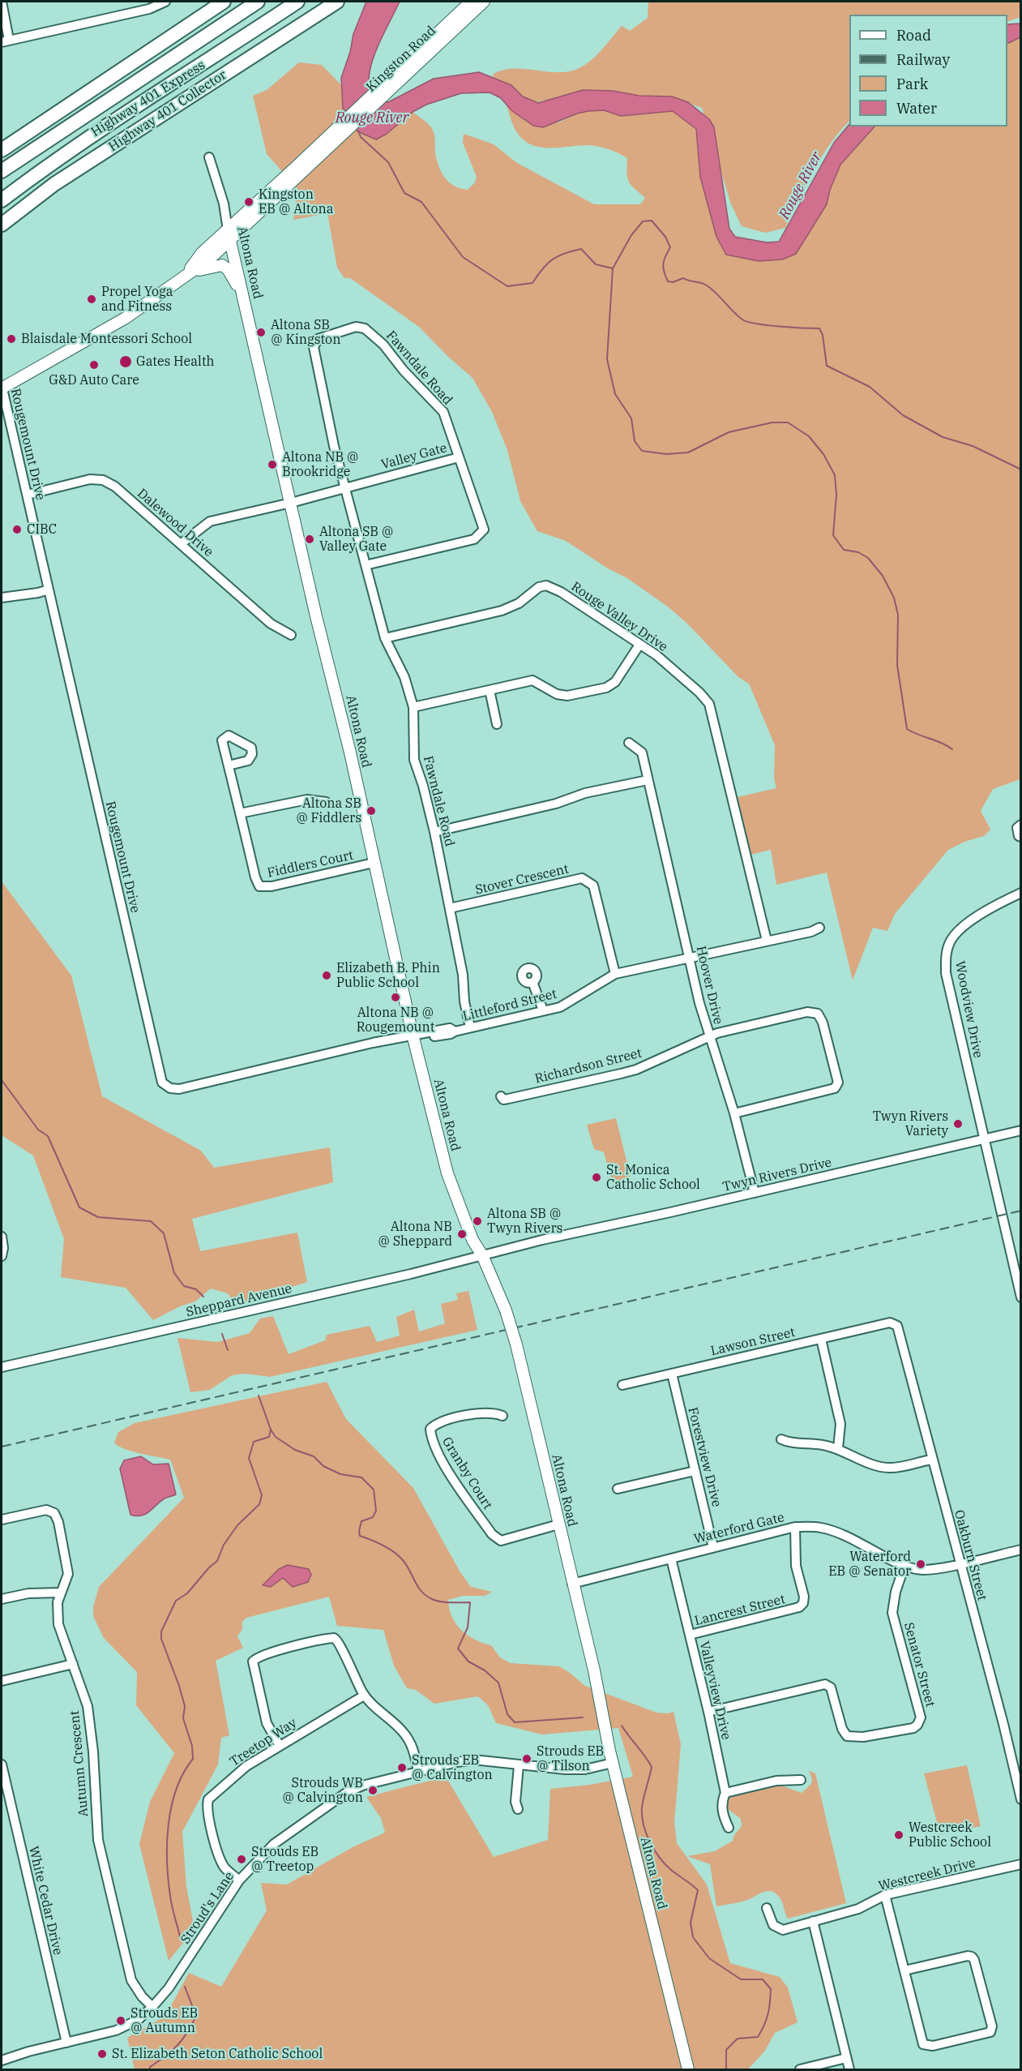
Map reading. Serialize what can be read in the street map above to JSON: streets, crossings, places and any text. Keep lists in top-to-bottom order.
{
  "streets": {
    "highway": ["Highway 401 Express", "Highway 401 Collector"],
    "main road": ["Kingston Road", "Altona Road"],
    "street": [
      "Fawndale Road",
      "Rougemount Drive",
      "Valley Gate",
      "Dalewood Drive",
      "Rouge Valley Drive",
      "Fiddlers Court",
      "Stover Crescent",
      "Hoover Drive",
      "Littleford Street",
      "Woodview Drive",
      "Richardson Street",
      "Twyn Rivers Drive",
      "Sheppard Avenue",
      "Lawson Street",
      "Forestview Drive",
      "Granby Court",
      "Waterford Gate",
      "Oakburn Street",
      "Lancrest Street",
      "Senator Street",
      "Valleyview Drive",
      "Treetop Way",
      "Autumn Crescent",
      "Westcreek Drive",
      "White Cedar Drive",
      "Stroud's Lane"
    ]
  },
  "crossings": [
    ["Kingston Road", "Altona Road"],
    ["Kingston Road", "Rougemount Drive"],
    ["Altona Road", "Rougemount Drive"],
    ["Altona Road", "Valley Gate"],
    ["Altona Road", "Fiddlers Court"],
    ["Altona Road", "Littleford Street"],
    ["Altona Road", "Twyn Rivers Drive"],
    ["Altona Road", "Sheppard Avenue"],
    ["Altona Road", "Granby Court"],
    ["Altona Road", "Waterford Gate"],
    ["Altona Road", "Stroud's Lane"],
    ["Fawndale Road", "Valley Gate"],
    ["Fawndale Road", "Rouge Valley Drive"],
    ["Fawndale Road", "Stover Crescent"],
    ["Fawndale Road", "Littleford Street"],
    ["Rougemount Drive", "Dalewood Drive"],
    ["Rougemount Drive", "Littleford Street"],
    ["Valley Gate", "Dalewood Drive"],
    ["Rouge Valley Drive", "Littleford Street"],
    ["Stover Crescent", "Littleford Street"],
    ["Hoover Drive", "Littleford Street"],
    ["Hoover Drive", "Richardson Street"],
    ["Hoover Drive", "Twyn Rivers Drive"],
    ["Woodview Drive", "Twyn Rivers Drive"],
    ["Twyn Rivers Drive", "Sheppard Avenue"],
    ["Lawson Street", "Forestview Drive"],
    ["Lawson Street", "Oakburn Street"],
    ["Forestview Drive", "Waterford Gate"],
    ["Waterford Gate", "Oakburn Street"],
    ["Waterford Gate", "Lancrest Street"],
    ["Waterford Gate", "Senator Street"],
    ["Waterford Gate", "Valleyview Drive"],
    ["Lancrest Street", "Valleyview Drive"],
    ["Senator Street", "Valleyview Drive"],
    ["Treetop Way", "Stroud's Lane"],
    ["Autumn Crescent", "Stroud's Lane"],
    ["White Cedar Drive", "Stroud's Lane"]
  ],
  "water": ["Rouge River"],
  "places": [
    "Kingston EB @ Altona",
    "Propel Yoga and Fitness",
    "Altona SB @ Kingston",
    "Blaisdale Montessori School",
    "Gates Health",
    "G&D Auto Care",
    "Altona NB @ Brookridge",
    "CIBC",
    "Altona SB @ Valley Gate",
    "Altona SB @ Fiddlers",
    "Elizabeth B. Phin Public School",
    "Altona NB @ Rougemount",
    "Twyn Rivers Variety",
    "St. Monica Catholic School",
    "Altona SB @ Twyn Rivers",
    "Altona NB @ Sheppard",
    "Waterford EB @ Senator",
    "Strouds EB @ Tilson",
    "Strouds EB @ Calvington",
    "Strouds WB @ Calvington",
    "Westcreek Public School",
    "Strouds EB @ Treetop",
    "Strouds EB @ Autumn",
    "St. Elizabeth Seton Catholic School"
  ],
  "legend": [
    "Road",
    "Railway",
    "Park",
    "Water"
  ]
}
